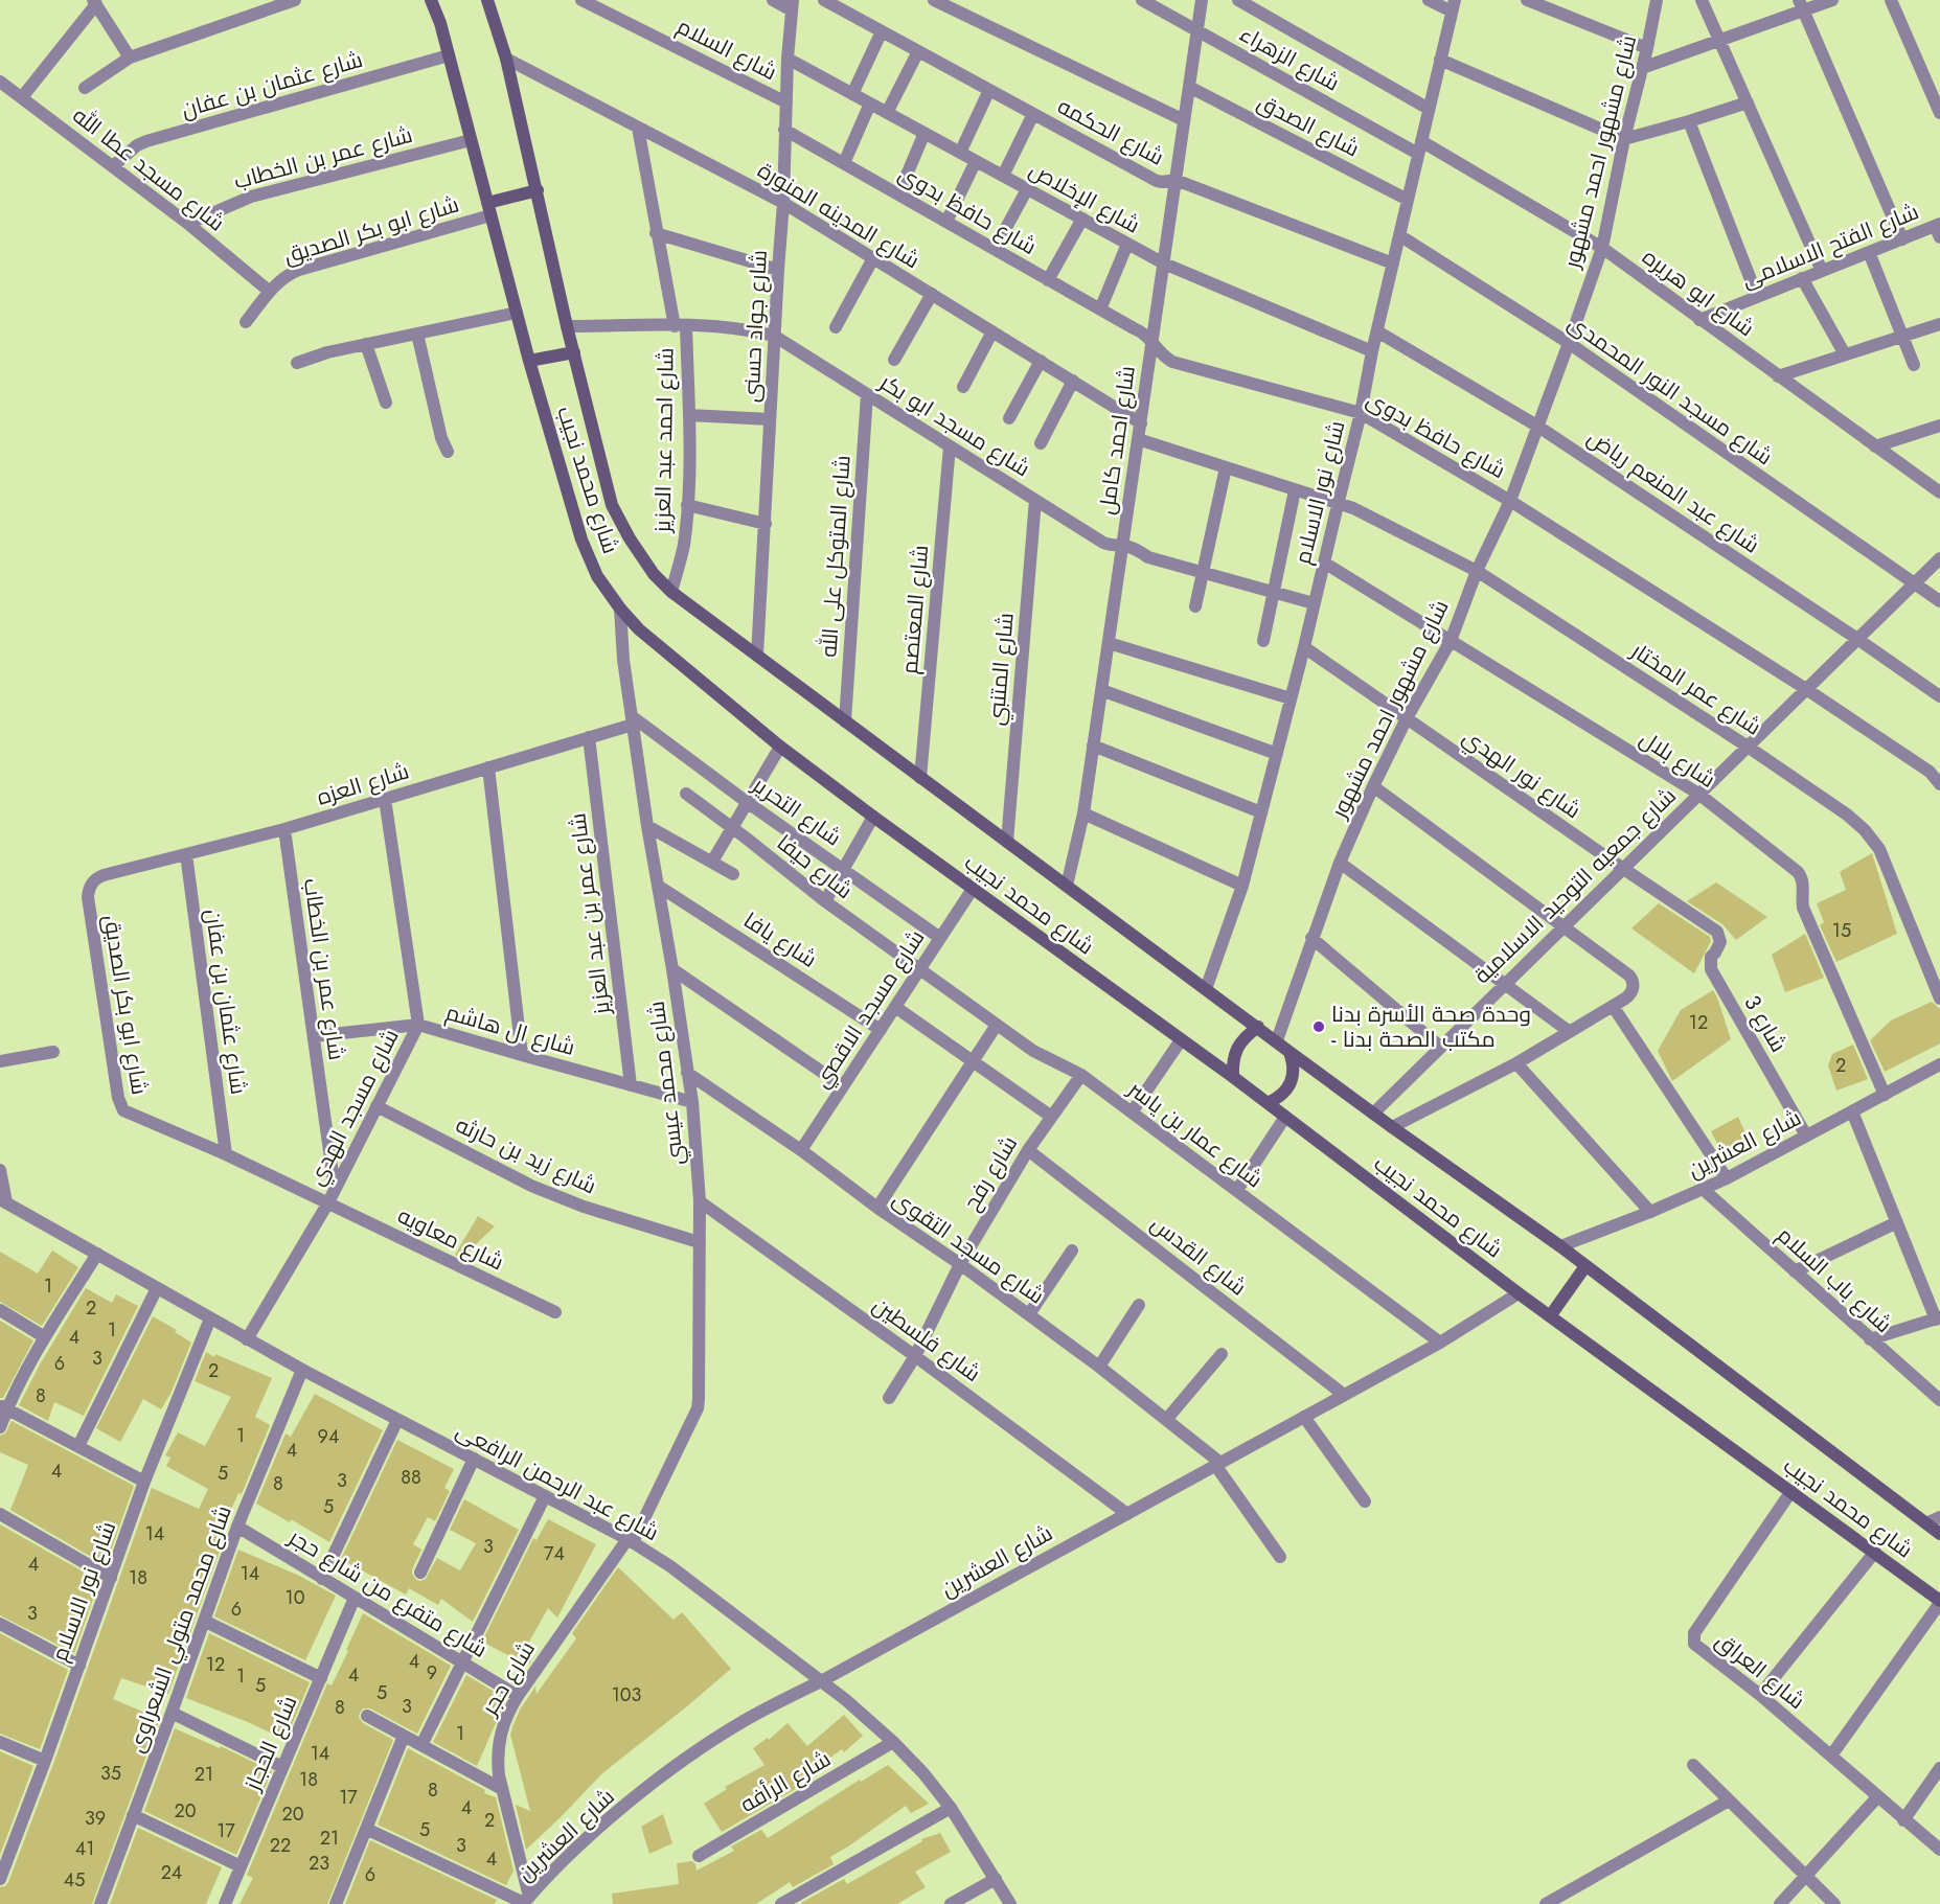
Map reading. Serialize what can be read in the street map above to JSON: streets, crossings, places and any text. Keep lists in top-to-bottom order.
{
  "streets": {
    "main road": ["شارع محمد نجيب"],
    "street": [
      "شارع السلام",
      "شارع الزهراء",
      "شارع عثمان بن عفان",
      "شارع الصدق",
      "شارع الحكمه",
      "شارع مشهور احمد مشهور",
      "شارع عمر بن الخطاب",
      "شارع مسجد عطا الله",
      "شارع الإخلاص",
      "شارع حافظ بدوى",
      "شارع المدينه المنورة",
      "شارع ابو بكر الصديق",
      "شارع الفتح الاسلامى",
      "شارع ابو هريره",
      "شارع جواد حسنى",
      "شارع مسجد النور المحمدى",
      "شارع مسجد ابو بكر",
      "شارع احمد عبد العزيز",
      "شارع احمد كامل",
      "شارع عبد المنعم رياض",
      "شارع نور الاسلام",
      "شارع المتوكل على الله",
      "شارع المعتصم",
      "شارع المتنبي",
      "شارع عمر المختار",
      "شارع بلال",
      "شارع نور الهدي",
      "شارع العزه",
      "شارع التحرير",
      "شارع حيفا",
      "شارع جمعيه التوحيد الاسلامية",
      "شارع عمر بن عبد العزيز",
      "شارع يافا",
      "شارع مسجد الاقصي",
      "شارع 3",
      "شارع ال هاشم",
      "شارع محمد عيسي",
      "شارع مسجد الهدي",
      "شارع عمار بن ياسر",
      "شارع العشرين",
      "شارع زيد بن حارثه",
      "شارع رفح",
      "شارع معاويه",
      "شارع مسجد التقوى",
      "شارع القدس",
      "شارع باب السلام",
      "شارع فلسطين",
      "شارع عبد الرحمن الرافعى",
      "شارع متفرع من شارع حجر",
      "شارع محمد متولي الشعراوى",
      "شارع العراق",
      "شارع حجر",
      "شارع الحجاز",
      "شارع الرأفه"
    ]
  },
  "crossings": [
    ["شارع السلام", "شارع جواد حسنى"],
    ["شارع الزهراء", "شارع ابو هريره"],
    ["شارع الزهراء", "شارع احمد كامل"],
    ["شارع الزهراء", "شارع نور الاسلام"],
    ["شارع عثمان بن عفان", "شارع مسجد عطا الله"],
    ["شارع عثمان بن عفان", "شارع ابو بكر الصديق"],
    ["شارع عثمان بن عفان", "شارع محمد نجيب"],
    ["شارع عثمان بن عفان", "شارع العزه"],
    ["شارع الصدق", "شارع احمد كامل"],
    ["شارع الصدق", "شارع نور الاسلام"],
    ["شارع الحكمه", "شارع احمد كامل"],
    ["شارع الحكمه", "شارع نور الاسلام"],
    ["شارع مشهور احمد مشهور", "شارع حافظ بدوى"],
    ["شارع مشهور احمد مشهور", "شارع ابو هريره"],
    ["شارع مشهور احمد مشهور", "شارع مسجد النور المحمدى"],
    ["شارع مشهور احمد مشهور", "شارع محمد نجيب"],
    ["شارع مشهور احمد مشهور", "شارع عبد المنعم رياض"],
    ["شارع مشهور احمد مشهور", "شارع عمر المختار"],
    ["شارع مشهور احمد مشهور", "شارع بلال"],
    ["شارع مشهور احمد مشهور", "شارع نور الهدي"],
    ["شارع عمر بن الخطاب", "شارع مسجد عطا الله"],
    ["شارع عمر بن الخطاب", "شارع محمد نجيب"],
    ["شارع عمر بن الخطاب", "شارع العزه"],
    ["شارع عمر بن الخطاب", "شارع ال هاشم"],
    ["شارع عمر بن الخطاب", "شارع مسجد الهدي"],
    ["شارع مسجد عطا الله", "شارع ابو بكر الصديق"],
    ["شارع الإخلاص", "شارع جواد حسنى"],
    ["شارع الإخلاص", "شارع احمد كامل"],
    ["شارع الإخلاص", "شارع نور الاسلام"],
    ["شارع حافظ بدوى", "شارع جواد حسنى"],
    ["شارع حافظ بدوى", "شارع احمد كامل"],
    ["شارع حافظ بدوى", "شارع نور الاسلام"],
    ["شارع حافظ بدوى", "شارع جمعيه التوحيد الاسلامية"],
    ["شارع المدينه المنورة", "شارع جواد حسنى"],
    ["شارع المدينه المنورة", "شارع احمد عبد العزيز"],
    ["شارع المدينه المنورة", "شارع احمد كامل"],
    ["شارع المدينه المنورة", "شارع محمد نجيب"],
    ["شارع ابو بكر الصديق", "شارع محمد نجيب"],
    ["شارع ابو بكر الصديق", "شارع العزه"],
    ["شارع ابو بكر الصديق", "شارع مسجد الهدي"],
    ["شارع ابو بكر الصديق", "شارع معاويه"],
    ["شارع الفتح الاسلامى", "شارع ابو هريره"],
    ["شارع ابو هريره", "شارع نور الاسلام"],
    ["شارع جواد حسنى", "شارع مسجد ابو بكر"],
    ["شارع جواد حسنى", "شارع محمد نجيب"],
    ["شارع مسجد النور المحمدى", "شارع نور الاسلام"],
    ["شارع مسجد النور المحمدى", "شارع جمعيه التوحيد الاسلامية"],
    ["شارع مسجد ابو بكر", "شارع احمد عبد العزيز"],
    ["شارع مسجد ابو بكر", "شارع احمد كامل"],
    ["شارع مسجد ابو بكر", "شارع محمد نجيب"],
    ["شارع مسجد ابو بكر", "شارع نور الاسلام"],
    ["شارع مسجد ابو بكر", "شارع المتوكل على الله"],
    ["شارع مسجد ابو بكر", "شارع المعتصم"],
    ["شارع مسجد ابو بكر", "شارع المتنبي"],
    ["شارع احمد عبد العزيز", "شارع محمد نجيب"],
    ["شارع احمد كامل", "شارع محمد نجيب"],
    ["شارع احمد كامل", "شارع عمر المختار"],
    ["شارع محمد نجيب", "شارع نور الاسلام"],
    ["شارع محمد نجيب", "شارع المتوكل على الله"],
    ["شارع محمد نجيب", "شارع المعتصم"],
    ["شارع محمد نجيب", "شارع المتنبي"],
    ["شارع محمد نجيب", "شارع جمعيه التوحيد الاسلامية"],
    ["شارع محمد نجيب", "شارع مسجد الاقصي"],
    ["شارع محمد نجيب", "شارع محمد عيسي"],
    ["شارع محمد نجيب", "شارع العشرين"],
    ["شارع محمد نجيب", "شارع العراق"],
    ["شارع عبد المنعم رياض", "شارع نور الاسلام"],
    ["شارع عبد المنعم رياض", "شارع جمعيه التوحيد الاسلامية"],
    ["شارع نور الاسلام", "شارع عمر المختار"],
    ["شارع نور الاسلام", "شارع بلال"],
    ["شارع نور الاسلام", "شارع نور الهدي"],
    ["شارع نور الاسلام", "شارع عبد الرحمن الرافعى"],
    ["شارع عمر المختار", "شارع جمعيه التوحيد الاسلامية"],
    ["شارع بلال", "شارع جمعيه التوحيد الاسلامية"],
    ["شارع بلال", "شارع العشرين"],
    ["شارع نور الهدي", "شارع جمعيه التوحيد الاسلامية"],
    ["شارع نور الهدي", "شارع 3"],
    ["شارع العزه", "شارع التحرير"],
    ["شارع العزه", "شارع عمر بن عبد العزيز"],
    ["شارع العزه", "شارع محمد عيسي"],
    ["شارع العزه", "شارع مسجد الهدي"],
    ["شارع التحرير", "شارع مسجد الاقصي"],
    ["شارع التحرير", "شارع محمد عيسي"],
    ["شارع حيفا", "شارع مسجد الاقصي"],
    ["شارع حيفا", "شارع عمار بن ياسر"],
    ["شارع عمر بن عبد العزيز", "شارع ال هاشم"],
    ["شارع يافا", "شارع مسجد الاقصي"],
    ["شارع يافا", "شارع محمد عيسي"],
    ["شارع مسجد الاقصي", "شارع عمار بن ياسر"],
    ["شارع مسجد الاقصي", "شارع مسجد التقوى"],
    ["شارع 3", "شارع العشرين"],
    ["شارع ال هاشم", "شارع محمد عيسي"],
    ["شارع ال هاشم", "شارع مسجد الهدي"],
    ["شارع محمد عيسي", "شارع زيد بن حارثه"],
    ["شارع محمد عيسي", "شارع مسجد التقوى"],
    ["شارع محمد عيسي", "شارع فلسطين"],
    ["شارع محمد عيسي", "شارع عبد الرحمن الرافعى"],
    ["شارع محمد عيسي", "شارع حجر"],
    ["شارع مسجد الهدي", "شارع زيد بن حارثه"],
    ["شارع مسجد الهدي", "شارع معاويه"],
    ["شارع مسجد الهدي", "شارع عبد الرحمن الرافعى"],
    ["شارع عمار بن ياسر", "شارع العشرين"],
    ["شارع عمار بن ياسر", "شارع رفح"],
    ["شارع العشرين", "شارع مسجد التقوى"],
    ["شارع العشرين", "شارع القدس"],
    ["شارع العشرين", "شارع باب السلام"],
    ["شارع العشرين", "شارع فلسطين"],
    ["شارع العشرين", "شارع عبد الرحمن الرافعى"],
    ["شارع العشرين", "شارع حجر"],
    ["شارع رفح", "شارع مسجد التقوى"],
    ["شارع رفح", "شارع القدس"],
    ["شارع رفح", "شارع فلسطين"],
    ["شارع عبد الرحمن الرافعى", "شارع محمد متولي الشعراوى"],
    ["شارع عبد الرحمن الرافعى", "شارع حجر"],
    ["شارع عبد الرحمن الرافعى", "شارع الرأفه"],
    ["شارع متفرع من شارع حجر", "شارع محمد متولي الشعراوى"],
    ["شارع متفرع من شارع حجر", "شارع حجر"],
    ["شارع متفرع من شارع حجر", "شارع الحجاز"]
  ],
  "places": ["وحدة صحة الأسرة بدنا - مكتب الصحة بدنا"],
  "house_numbers": [
    "15",
    "12",
    "2",
    "1",
    "2",
    "1",
    "4",
    "3",
    "6",
    "2",
    "8",
    "1",
    "94",
    "4",
    "4",
    "5",
    "88",
    "3",
    "8",
    "5",
    "14",
    "3",
    "74",
    "4",
    "14",
    "18",
    "10",
    "6",
    "3",
    "4",
    "12",
    "9",
    "4",
    "1",
    "5",
    "5",
    "103",
    "3",
    "8",
    "1",
    "14",
    "35",
    "21",
    "18",
    "8",
    "17",
    "4",
    "20",
    "20",
    "39",
    "2",
    "5",
    "17",
    "21",
    "22",
    "3",
    "41",
    "4",
    "23",
    "24",
    "6",
    "45"
  ]
}
